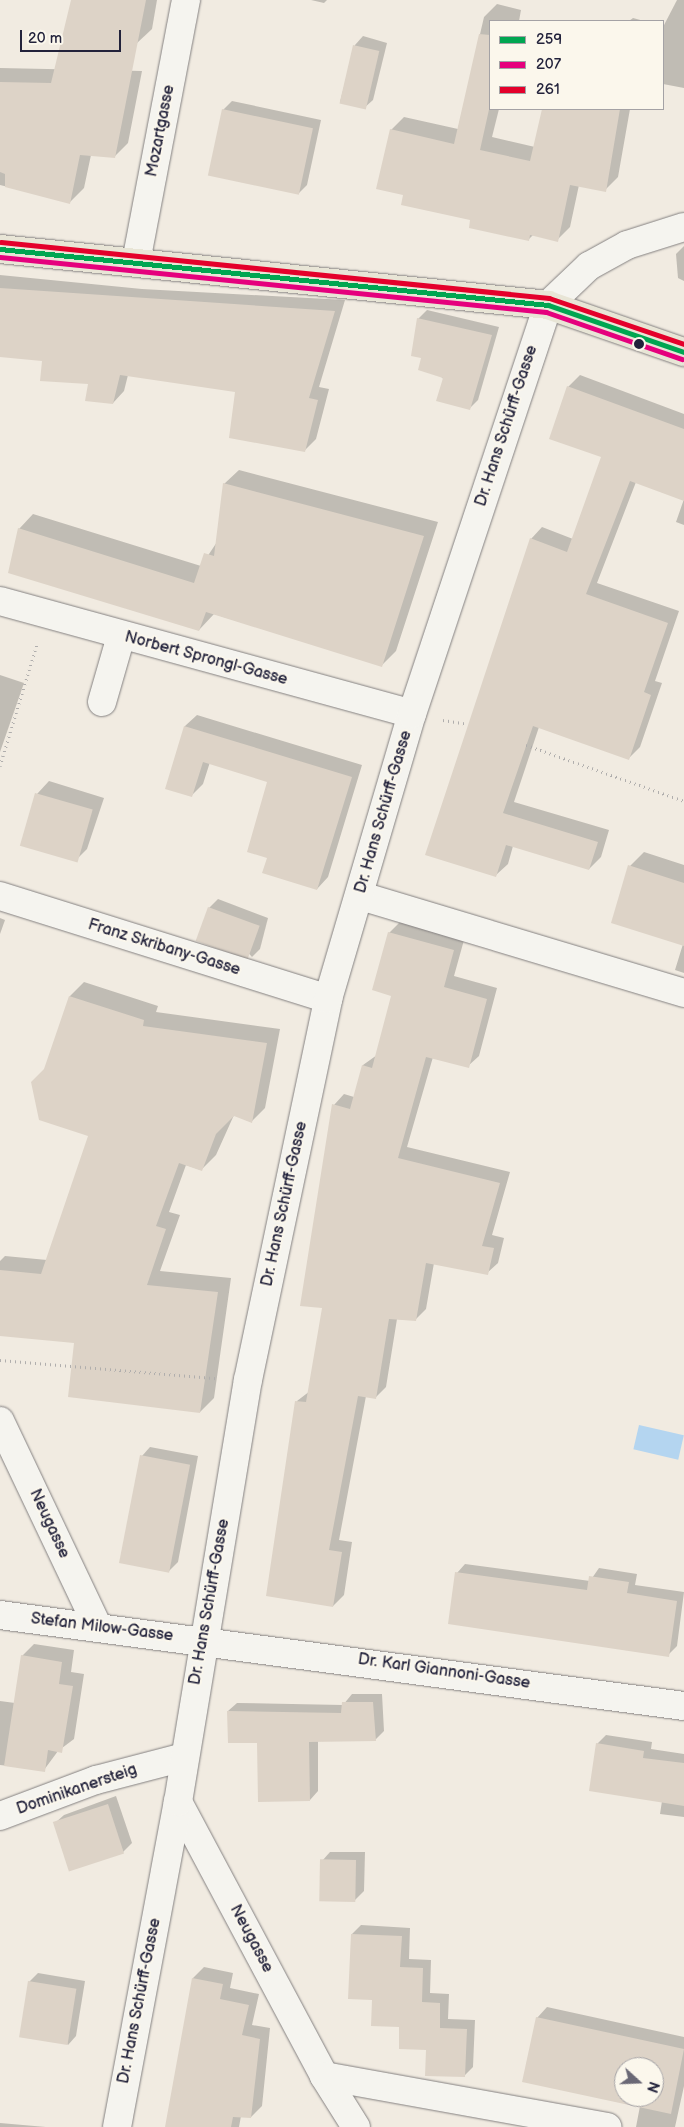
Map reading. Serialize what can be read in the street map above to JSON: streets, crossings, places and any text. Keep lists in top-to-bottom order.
{
  "streets": {
    "street": [
      "Mozartgasse",
      "Dr. Hans Schürff-Gasse",
      "Norbert Sprongl-Gasse",
      "Franz Skribany-Gasse",
      "Neugasse",
      "Stefan Milow-Gasse",
      "Dr. Karl Giannoni-Gasse",
      "Dominikanersteig"
    ]
  },
  "crossings": [
    ["Dr. Hans Schürff-Gasse", "Norbert Sprongl-Gasse"],
    ["Dr. Hans Schürff-Gasse", "Franz Skribany-Gasse"],
    ["Dr. Hans Schürff-Gasse", "Neugasse"],
    ["Dr. Hans Schürff-Gasse", "Stefan Milow-Gasse"],
    ["Dr. Hans Schürff-Gasse", "Dr. Karl Giannoni-Gasse"],
    ["Dr. Hans Schürff-Gasse", "Dominikanersteig"],
    ["Neugasse", "Stefan Milow-Gasse"],
    ["Stefan Milow-Gasse", "Dr. Karl Giannoni-Gasse"]
  ],
  "lines": ["transit line 261", "transit line 259", "transit line 207"],
  "legend": ["259", "207", "261"],
  "scale_bar": "20 m",
  "north": "right"
}
